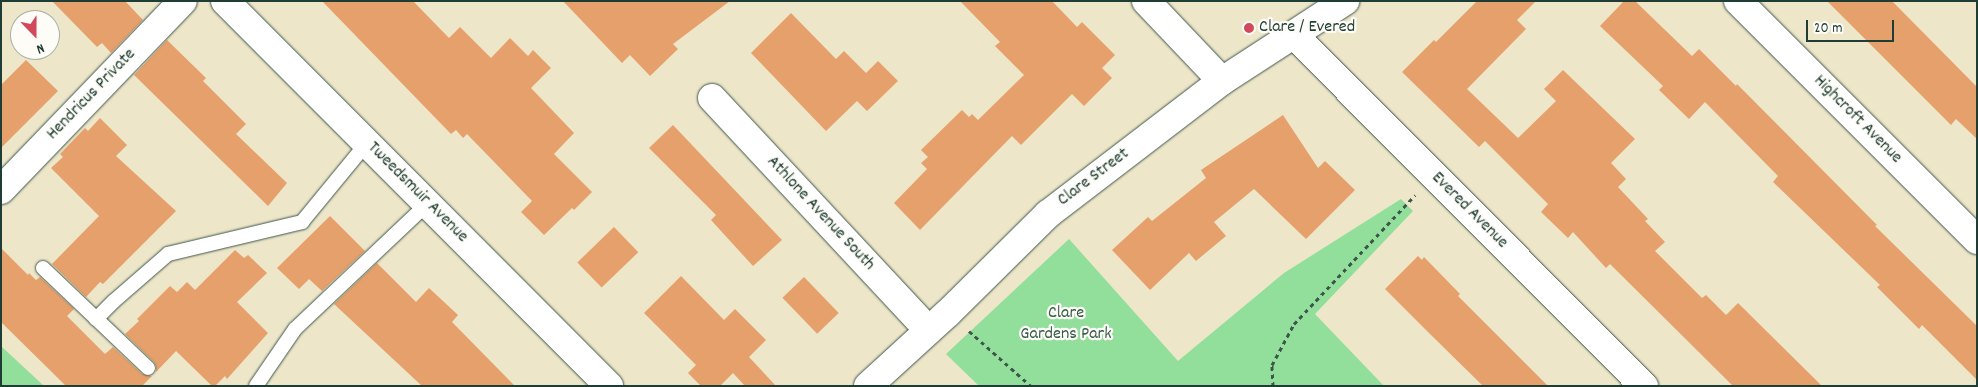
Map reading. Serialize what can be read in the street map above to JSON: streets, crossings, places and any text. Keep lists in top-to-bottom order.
{
  "streets": {
    "street": [
      "Hendricus Private",
      "Highcroft Avenue",
      "Clare Street",
      "Tweedsmuir Avenue",
      "Evered Avenue",
      "Athlone Avenue South"
    ]
  },
  "crossings": [
    ["Clare Street", "Evered Avenue"],
    ["Clare Street", "Athlone Avenue South"]
  ],
  "parks": ["Clare Gardens Park"],
  "places": ["Clare / Evered"],
  "scale_bar": "20 m",
  "north": "bottom"
}
